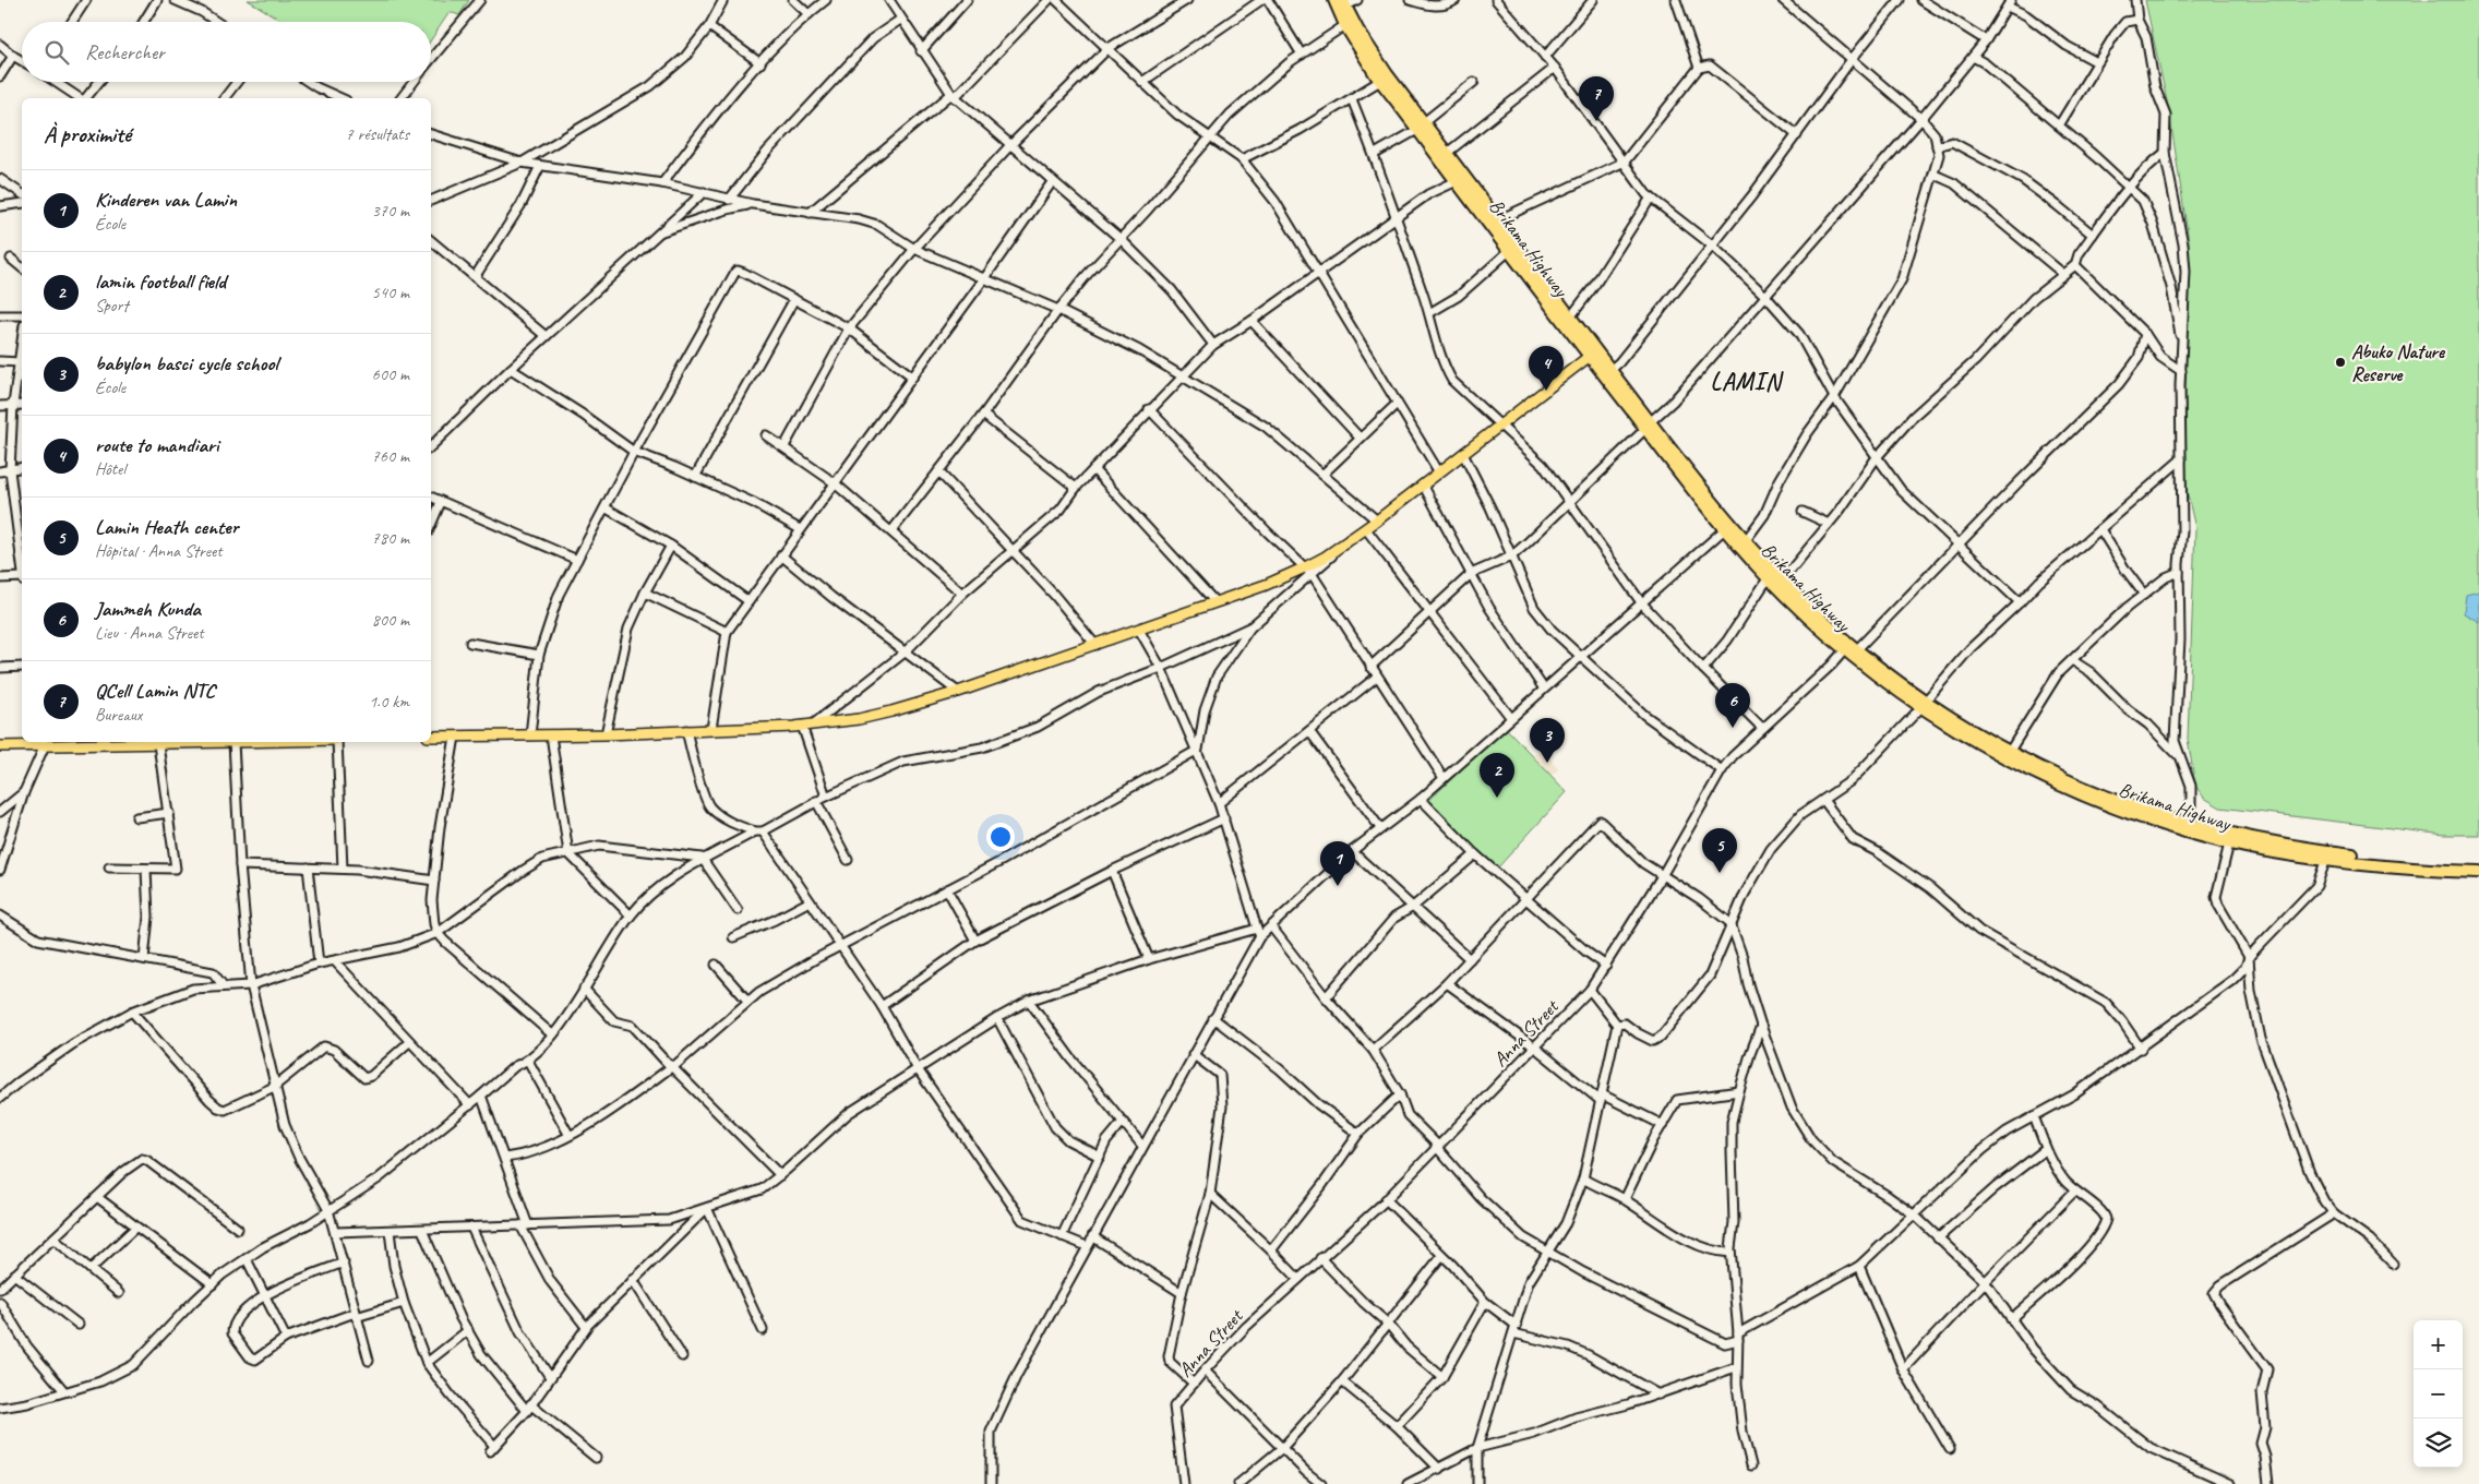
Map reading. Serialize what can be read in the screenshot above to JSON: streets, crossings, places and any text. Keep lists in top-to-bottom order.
{
  "streets": {
    "highway": ["Brikama Highway"],
    "street": ["Anna Street"]
  },
  "crossings": [
    ["Brikama Highway", "Anna Street"]
  ],
  "districts": ["LAMIN"],
  "places": ["Abuko Nature Reserve"],
  "page": {
    "search": "Rechercher",
    "pins": [
      "7",
      "4",
      "6",
      "3",
      "2",
      "5",
      "1"
    ],
    "heading": ["À proximité", "7 résultats"],
    "list": [
      {
        "mark": "1",
        "name": "Kinderen van Lamin",
        "note": "École",
        "value": "370 m"
      },
      {
        "mark": "2",
        "name": "lamin football field",
        "note": "Sport",
        "value": "540 m"
      },
      {
        "mark": "3",
        "name": "babylon basci cycle school",
        "note": "École",
        "value": "600 m"
      },
      {
        "mark": "4",
        "name": "route to mandiari",
        "note": "Hôtel",
        "value": "760 m"
      },
      {
        "mark": "5",
        "name": "Lamin Heath center",
        "note": "Hôpital · Anna Street",
        "value": "780 m"
      },
      {
        "mark": "6",
        "name": "Jammeh Kunda",
        "note": "Lieu · Anna Street",
        "value": "800 m"
      },
      {
        "mark": "7",
        "name": "QCell Lamin NTC",
        "note": "Bureaux",
        "value": "1.0 km"
      }
    ],
    "map_buttons": ["+", "−"]
  }
}
